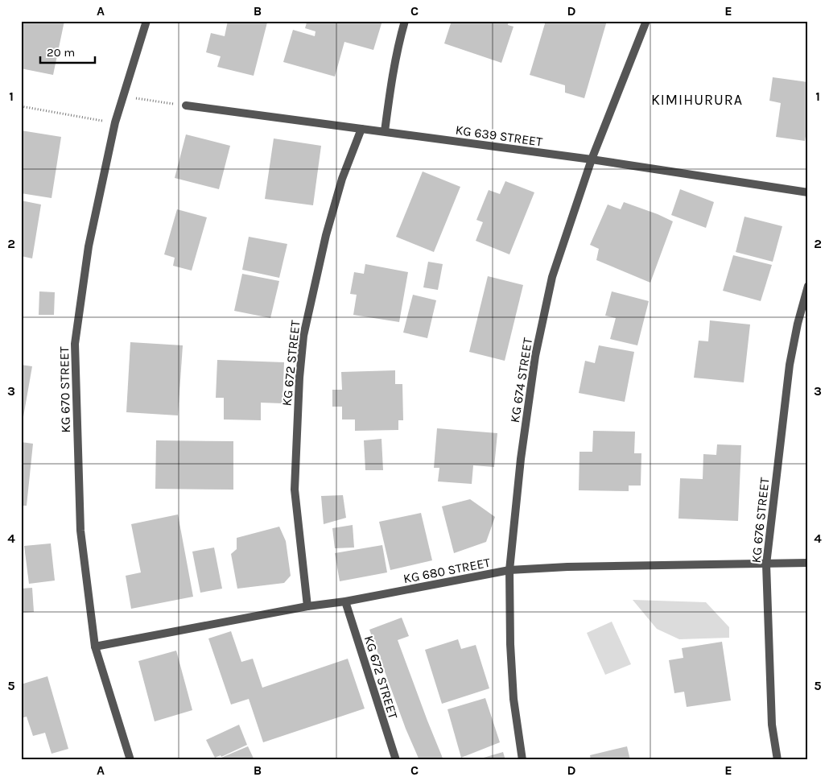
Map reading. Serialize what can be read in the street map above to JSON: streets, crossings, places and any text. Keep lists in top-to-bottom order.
{
  "streets": {
    "street": [
      "KG 639 STREET",
      "KG 672 STREET",
      "KG 674 STREET",
      "KG 670 STREET",
      "KG 676 STREET",
      "KG 680 STREET"
    ]
  },
  "crossings": [
    ["KG 639 STREET", "KG 672 STREET"],
    ["KG 639 STREET", "KG 674 STREET"],
    ["KG 672 STREET", "KG 680 STREET"],
    ["KG 674 STREET", "KG 680 STREET"],
    ["KG 670 STREET", "KG 680 STREET"],
    ["KG 676 STREET", "KG 680 STREET"]
  ],
  "districts": ["KIMIHURURA"],
  "scale_bar": "20 m",
  "grid": {
    "columns": [
      "A",
      "B",
      "C",
      "D",
      "E"
    ],
    "rows": [
      "1",
      "2",
      "3",
      "4",
      "5"
    ]
  }
}
